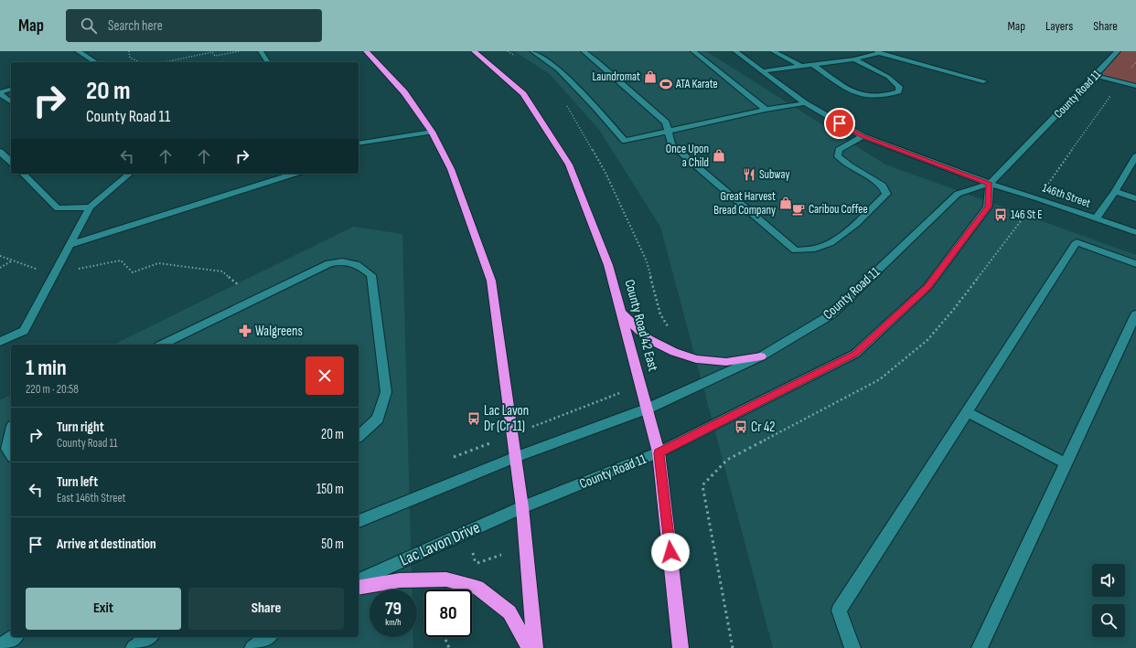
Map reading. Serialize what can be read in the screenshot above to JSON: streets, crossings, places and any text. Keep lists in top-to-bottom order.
{
  "streets": {
    "highway": ["County Road 42 East"],
    "street": ["County Road 11", "146th Street", "Lac Lavon Drive"]
  },
  "crossings": [
    ["County Road 11", "146th Street"],
    ["County Road 11", "County Road 42 East"],
    ["County Road 11", "Lac Lavon Drive"]
  ],
  "places": {
    "shop": ["Laundromat", "Once Upon a Child", "Great Harvest Bread Company"],
    "sports": ["ATA Karate"],
    "restaurant": ["Subway"],
    "cafe": ["Caribou Coffee"],
    "bus stop": ["146 St E", "Lac Lavon Dr (Cr 11)", "Cr 42"],
    "pharmacy": ["Walgreens"]
  },
  "page": {
    "header": "Map",
    "search": "Search here",
    "nav": ["Map", "Layers", "Share"],
    "turn": ["20 m", "County Road 11"],
    "heading": ["1 min", "220 m · 20:58"],
    "list": [
      {
        "name": "Turn right",
        "note": "County Road 11",
        "value": "20 m"
      },
      {
        "name": "Turn left",
        "note": "East 146th Street",
        "value": "150 m"
      },
      {
        "name": "Arrive at destination",
        "value": "50 m"
      }
    ],
    "buttons": ["Exit", "Share"],
    "speed": "79 km/h",
    "limit": "80"
  }
}
